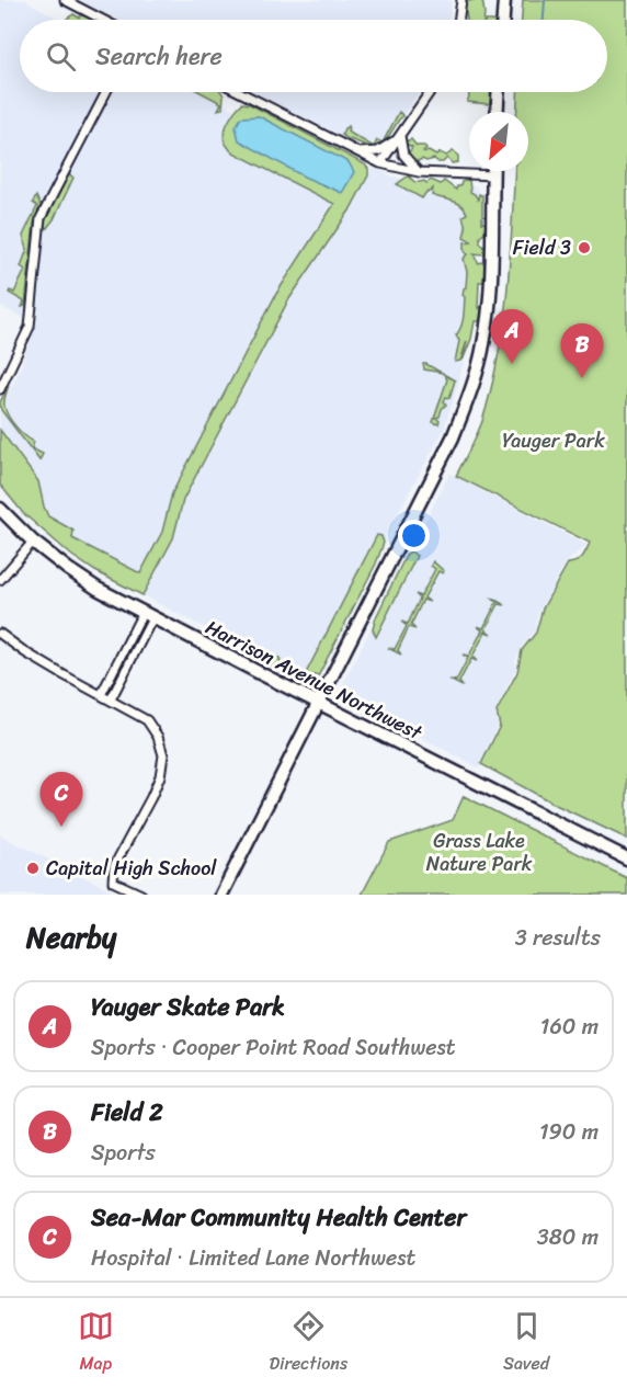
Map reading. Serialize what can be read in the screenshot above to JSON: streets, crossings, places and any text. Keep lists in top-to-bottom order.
{
  "streets": {
    "main road": ["Harrison Avenue Northwest"]
  },
  "parks": ["Yauger Park", "Grass Lake Nature Park"],
  "places": ["Field 3", "Capital High School"],
  "north": "bottom left",
  "page": {
    "search": "Search here",
    "pins": ["A", "B", "C"],
    "heading": ["Nearby", "3 results"],
    "list": [
      {
        "mark": "A",
        "name": "Yauger Skate Park",
        "note": "Sports · Cooper Point Road Southwest",
        "value": "160 m"
      },
      {
        "mark": "B",
        "name": "Field 2",
        "note": "Sports",
        "value": "190 m"
      },
      {
        "mark": "C",
        "name": "Sea-Mar Community Health Center",
        "note": "Hospital · Limited Lane Northwest",
        "value": "380 m"
      }
    ],
    "nav": ["Map", "Directions", "Saved"]
  }
}
